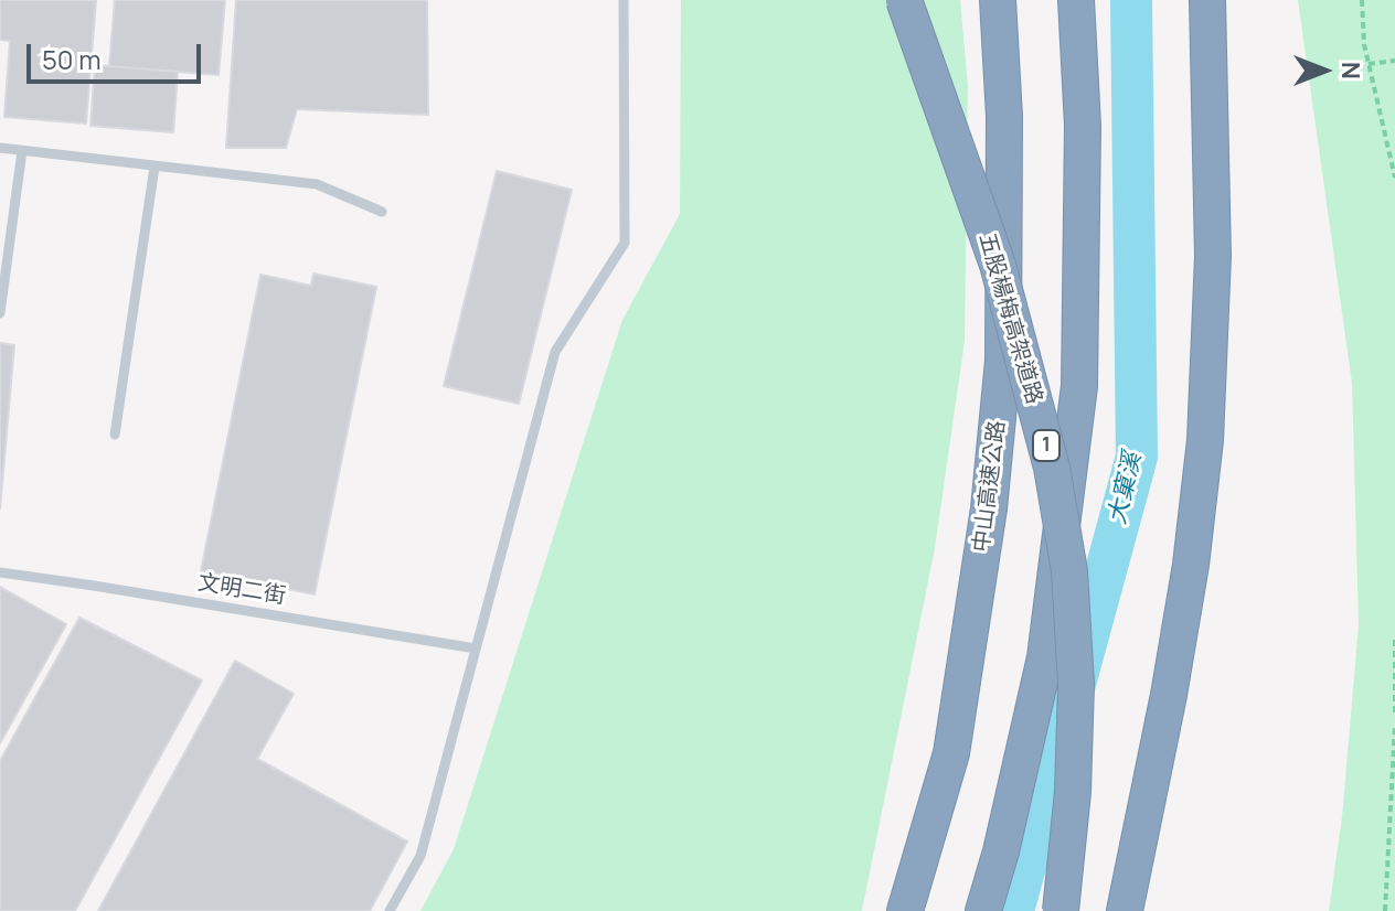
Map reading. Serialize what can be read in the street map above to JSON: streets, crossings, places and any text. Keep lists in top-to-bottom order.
{
  "streets": {
    "highway": ["五股楊梅高架道路", "1", "中山高速公路"],
    "lane": ["文明二街"]
  },
  "water": ["大窠溪"],
  "scale_bar": "50 m",
  "north": "right"
}
